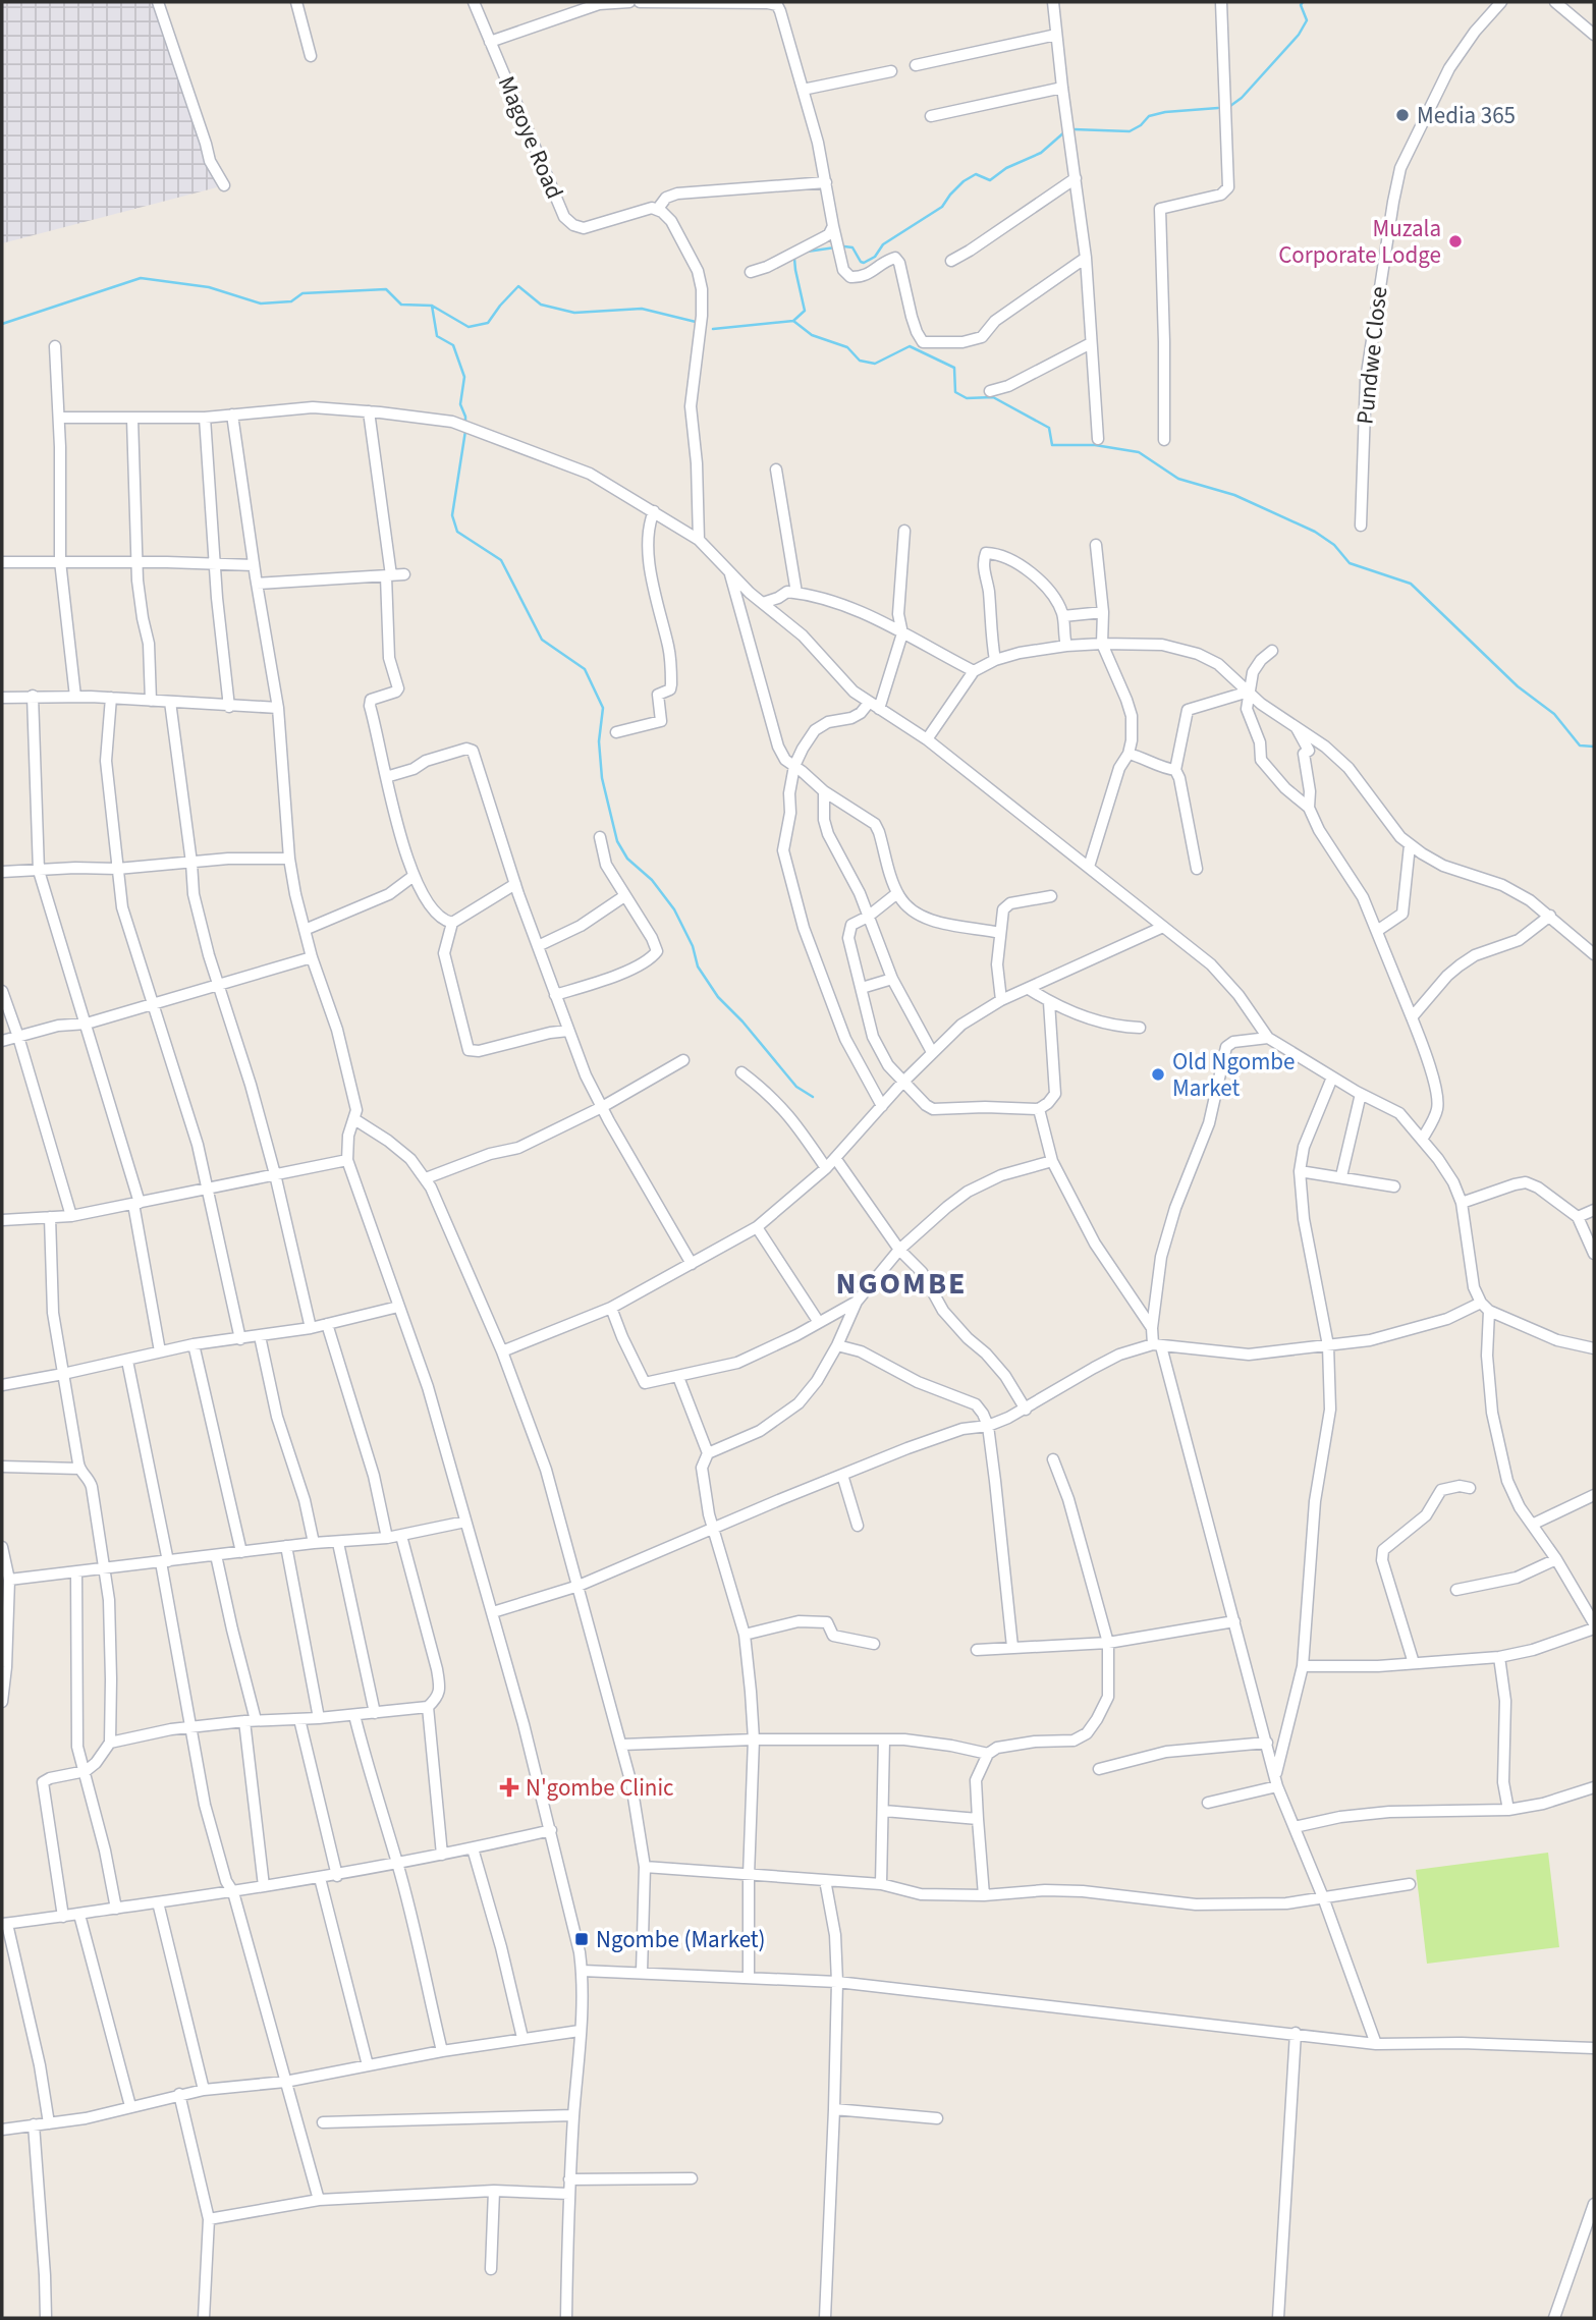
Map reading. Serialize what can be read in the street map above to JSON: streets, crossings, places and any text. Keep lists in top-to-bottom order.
{
  "streets": {
    "street": ["Magoye Road", "Pundwe Close"]
  },
  "districts": ["NGOMBE"],
  "places": {
    "other": ["Media 365", "Muzala Corporate Lodge", "Old Ngombe Market"],
    "health": ["N'gombe Clinic"],
    "transit": ["Ngombe (Market)"]
  }
}
